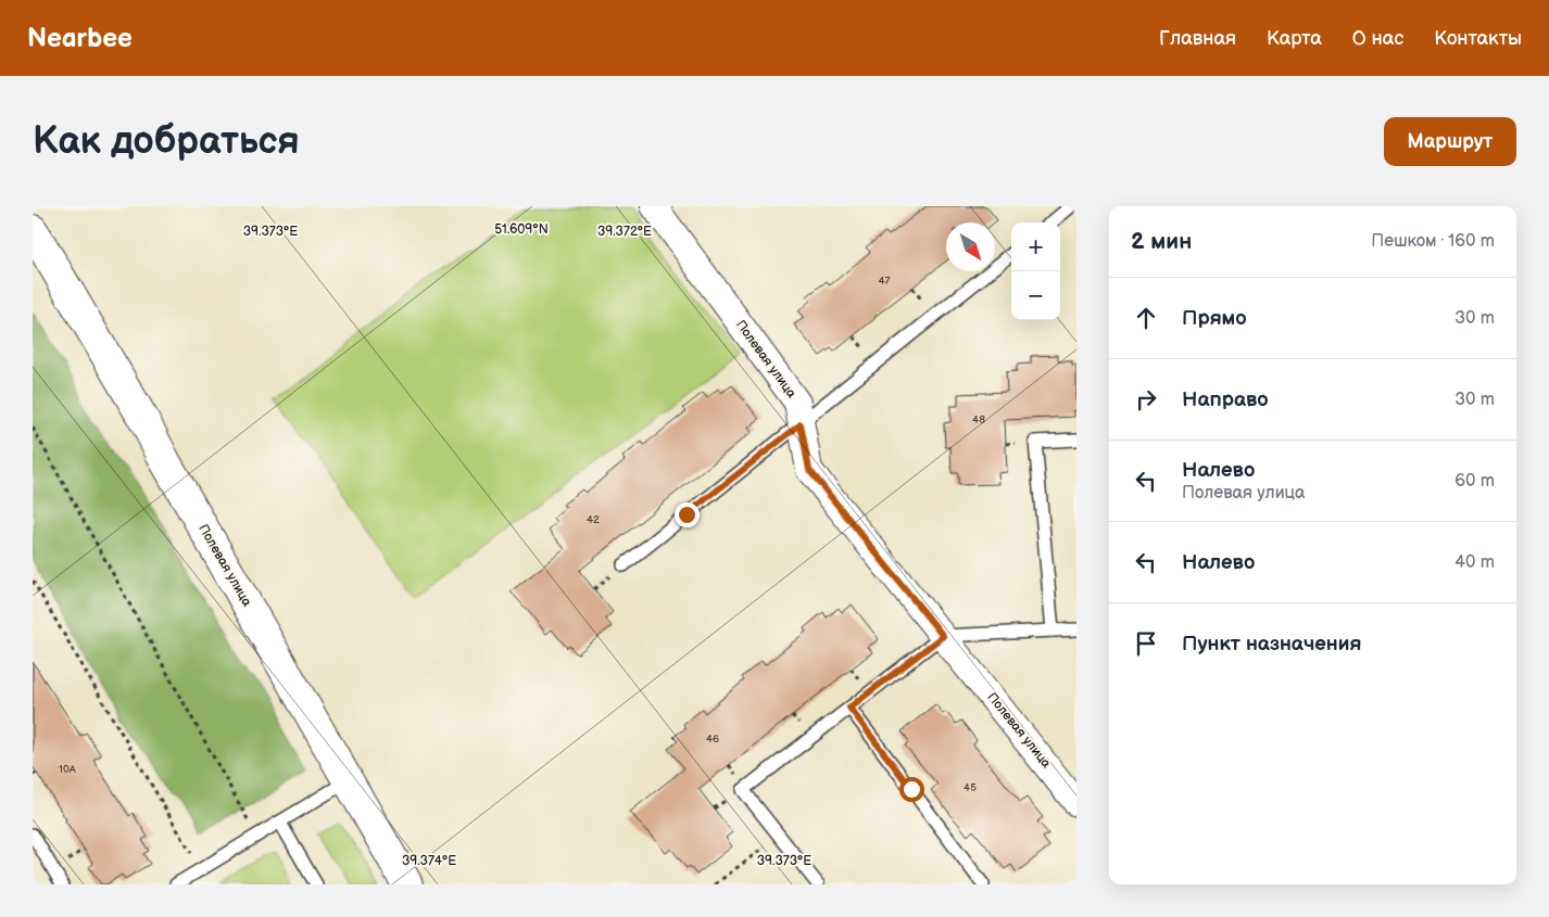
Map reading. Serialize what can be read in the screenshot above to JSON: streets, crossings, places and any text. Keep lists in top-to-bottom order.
{
  "streets": {
    "main road": ["Полевая улица"]
  },
  "house_numbers": [
    "47",
    "48",
    "42",
    "46",
    "10А",
    "45"
  ],
  "north": "bottom right",
  "page": {
    "header": "Nearbee",
    "nav": [
      "Главная",
      "Карта",
      "О нас",
      "Контакты"
    ],
    "buttons": "Маршрут",
    "title": "Как добраться",
    "heading": ["2 мин", "Пешком · 160 m"],
    "map_buttons": ["+", "−"],
    "list": [
      ["Прямо", "30 m"],
      ["Направо", "30 m"],
      ["Налево", "Полевая улица", "60 m"],
      ["Налево", "40 m"],
      "Пункт назначения"
    ]
  },
  "coordinates": [
    "51.609°N",
    "39.373°E",
    "39.372°E",
    "39.374°E"
  ]
}
